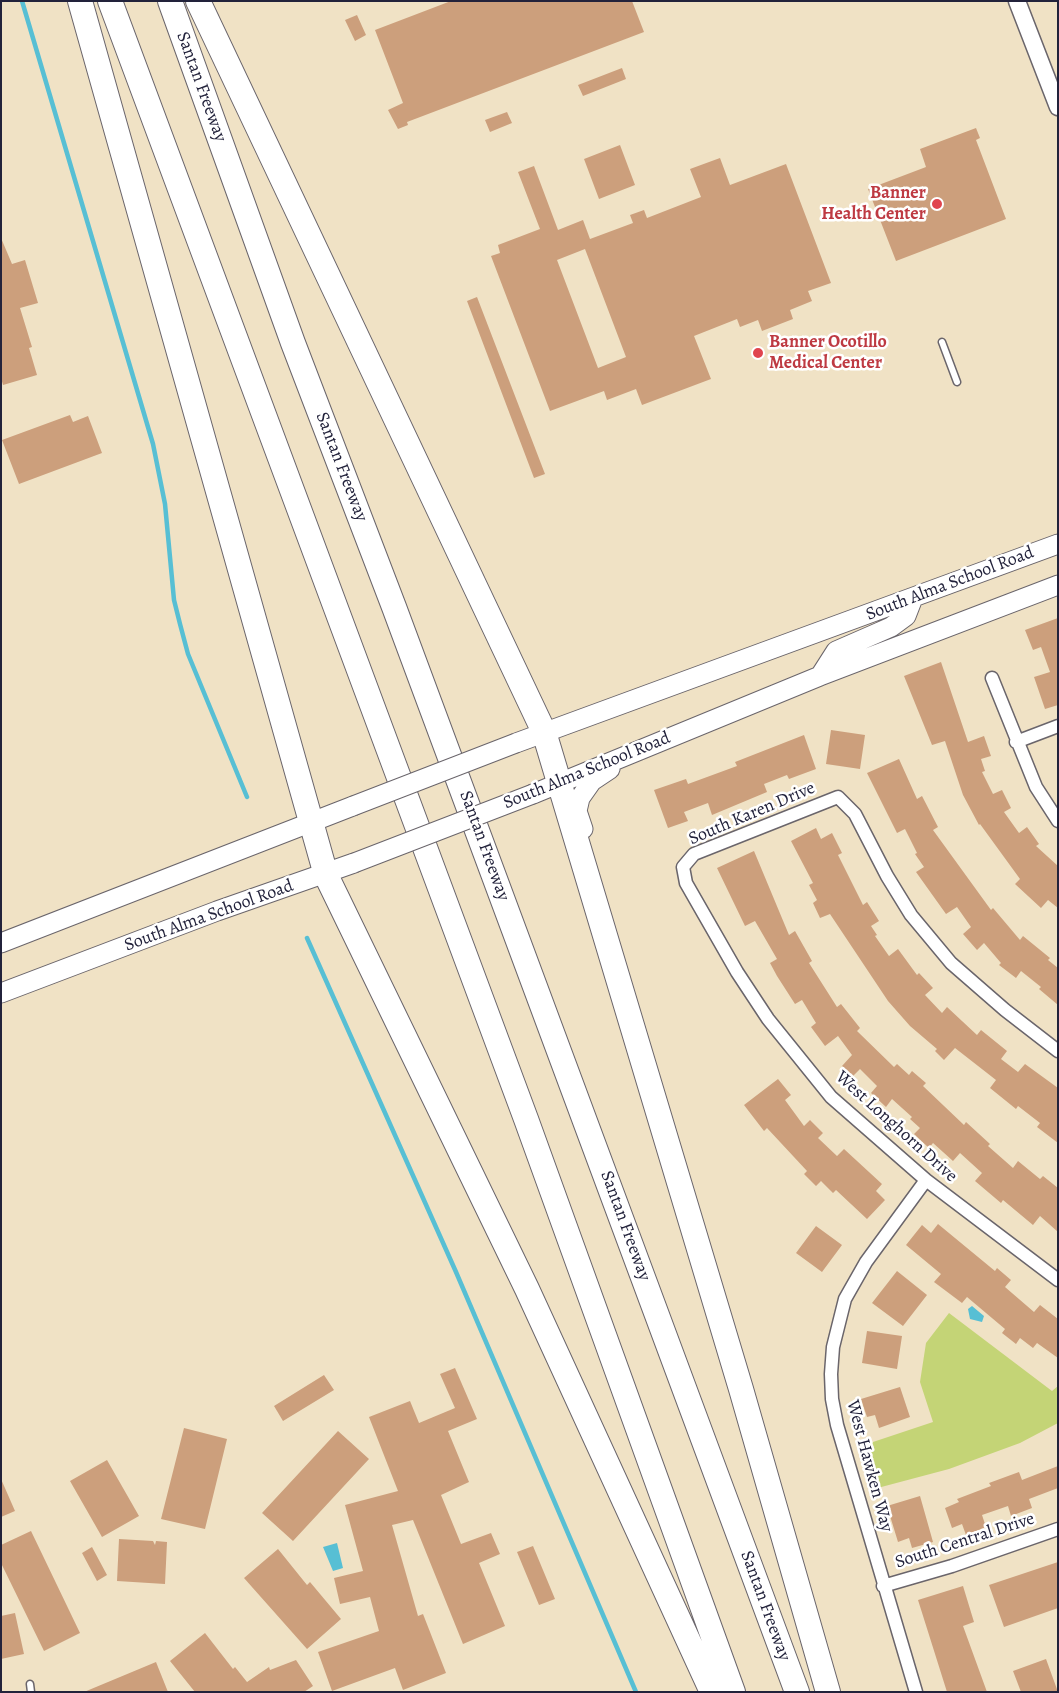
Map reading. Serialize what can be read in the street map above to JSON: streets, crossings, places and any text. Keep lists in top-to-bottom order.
{
  "streets": {
    "highway": ["Santan Freeway"],
    "main road": ["South Alma School Road"],
    "street": [
      "South Karen Drive",
      "West Longhorn Drive",
      "West Hawken Way",
      "South Central Drive"
    ]
  },
  "crossings": [
    ["South Karen Drive", "West Longhorn Drive"],
    ["West Longhorn Drive", "West Hawken Way"],
    ["West Hawken Way", "South Central Drive"]
  ],
  "places": ["Banner Health Center", "Banner Ocotillo Medical Center"]
}
